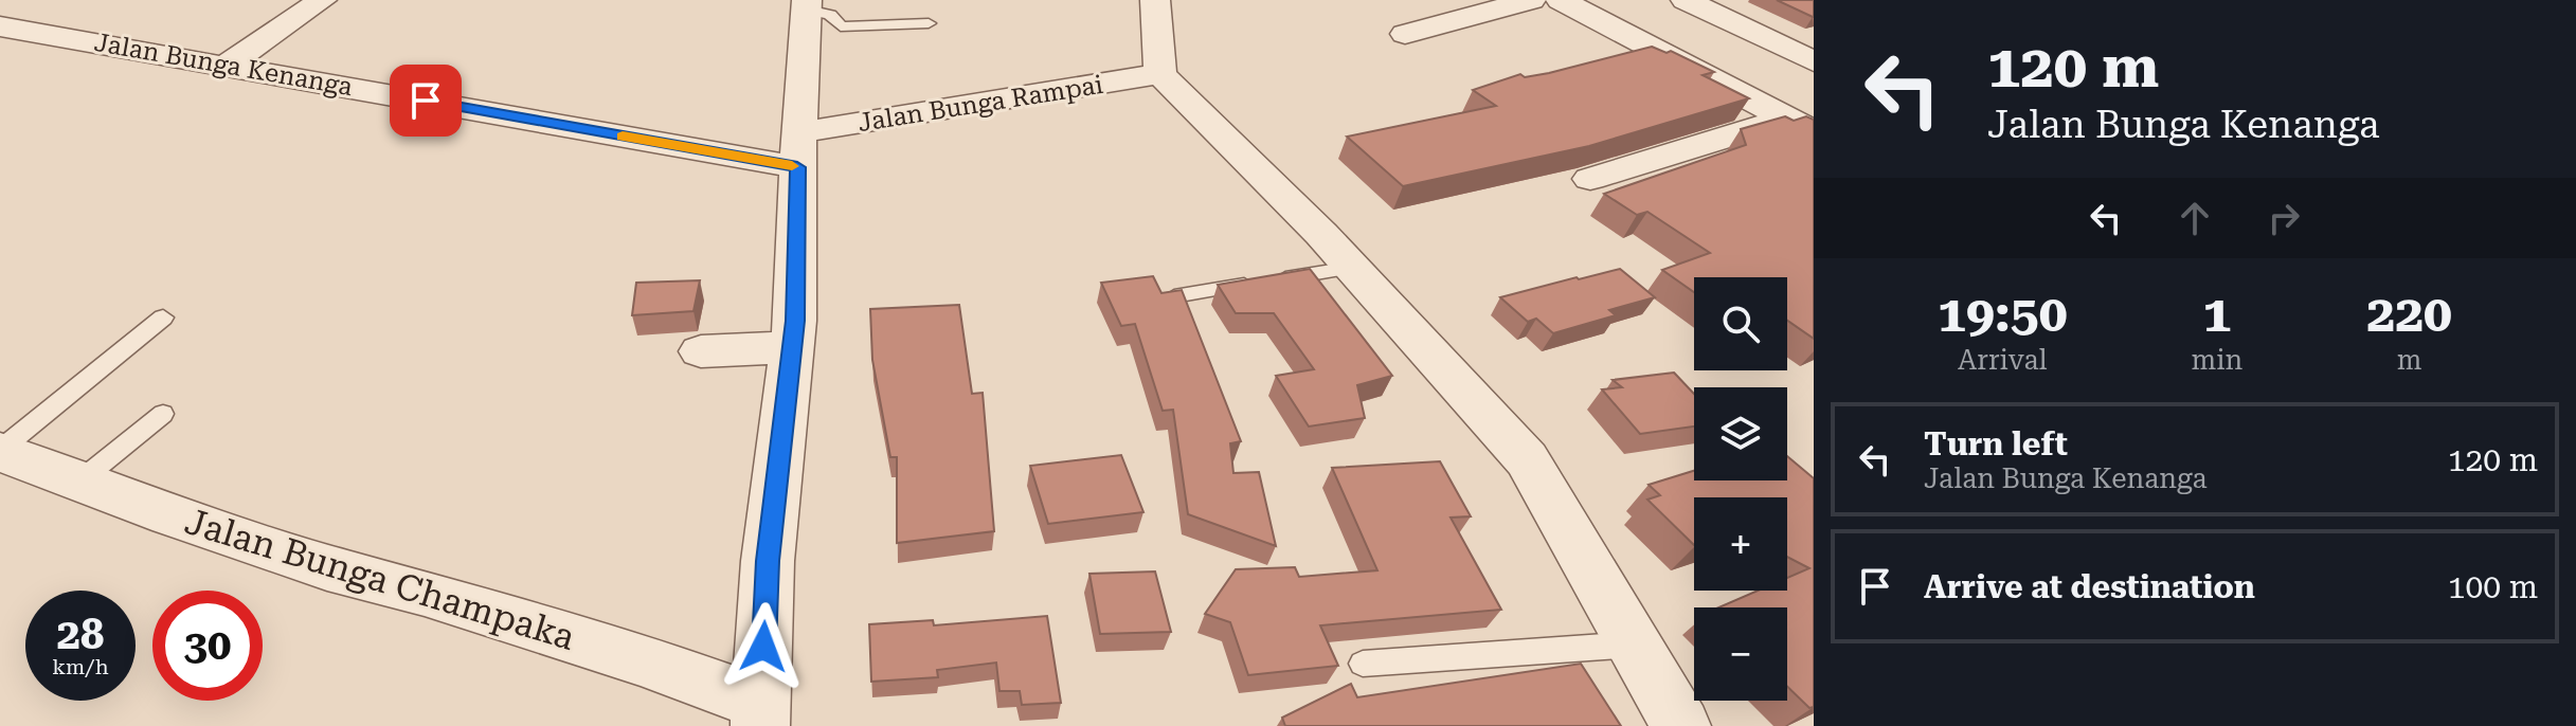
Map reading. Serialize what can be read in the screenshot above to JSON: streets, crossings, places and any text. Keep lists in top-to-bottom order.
{
  "streets": {
    "street": ["Jalan Bunga Kenanga", "Jalan Bunga Rampai", "Jalan Bunga Champaka"]
  },
  "crossings": [
    ["Jalan Bunga Kenanga", "Jalan Bunga Rampai"]
  ],
  "page": {
    "turn": ["120 m", "Jalan Bunga Kenanga"],
    "eta": [
      "19:50",
      "Arrival",
      "1",
      "min",
      "220",
      "m"
    ],
    "map_buttons": ["+", "−"],
    "list": [
      {
        "name": "Turn left",
        "note": "Jalan Bunga Kenanga",
        "value": "120 m"
      },
      {
        "name": "Arrive at destination",
        "value": "100 m"
      }
    ],
    "speed": "28 km/h",
    "limit": "30"
  }
}
